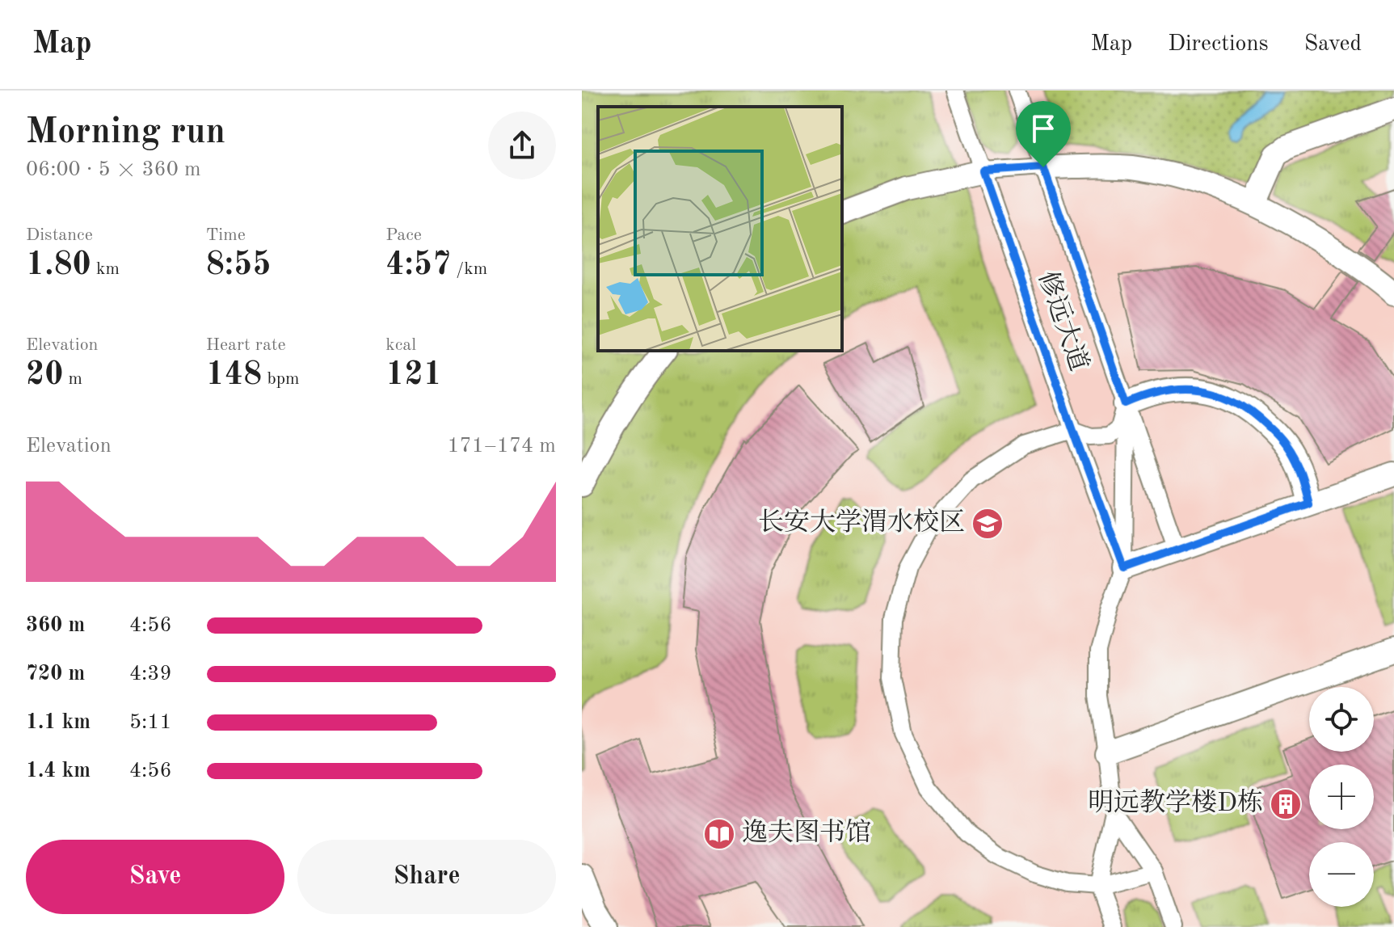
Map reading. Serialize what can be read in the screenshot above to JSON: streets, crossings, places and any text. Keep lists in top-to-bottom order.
{
  "streets": {
    "street": ["修远大道"]
  },
  "places": {
    "school or university": ["长安大学渭水校区"],
    "building": ["明远教学楼D栋"],
    "library": ["逸夫图书馆"]
  },
  "page": {
    "header": "Map",
    "nav": ["Map", "Directions", "Saved"],
    "heading": ["Morning run", "06:00 · 5 × 360 m"],
    "stats": [
      ["Distance", "1.80 km"],
      ["Time", "8:55"],
      ["Pace", "4:57 /km"],
      ["Elevation", "20 m"],
      ["Heart rate", "148 bpm"],
      ["kcal", "121"]
    ],
    "chart": ["Elevation", "171–174 m"],
    "list": [
      {
        "name": "360 m",
        "note": "4:56"
      },
      {
        "name": "720 m",
        "note": "4:39"
      },
      {
        "name": "1.1 km",
        "note": "5:11"
      },
      {
        "name": "1.4 km",
        "note": "4:56"
      }
    ],
    "map_buttons": ["+", "−"],
    "buttons": ["Save", "Share"]
  }
}
